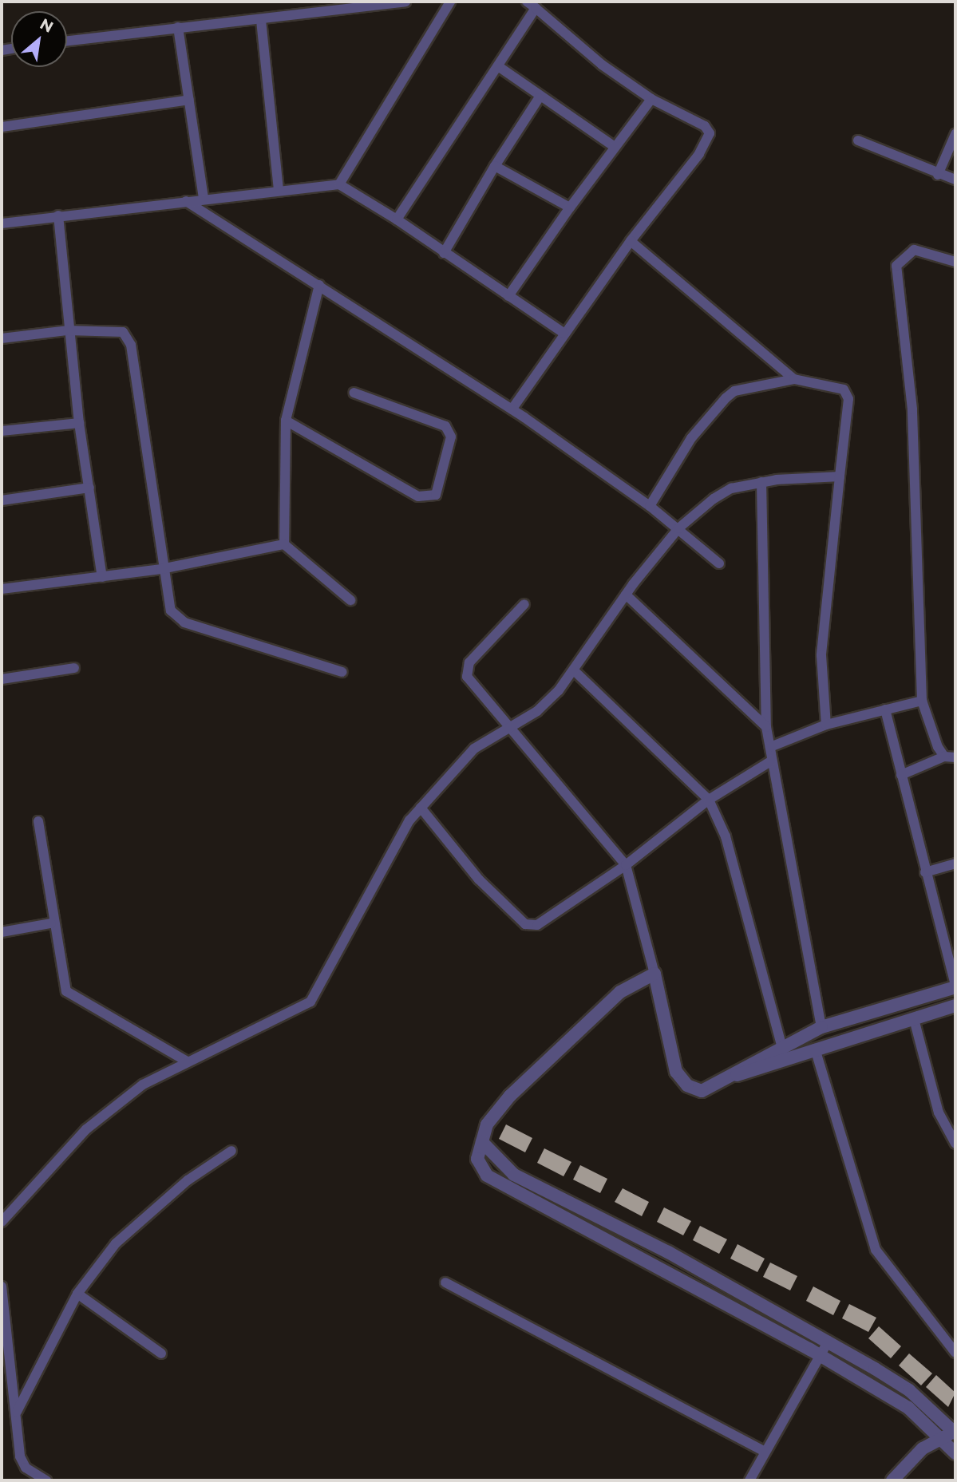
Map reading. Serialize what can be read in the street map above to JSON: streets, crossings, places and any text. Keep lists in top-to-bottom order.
{
  "north": "top right"
}
